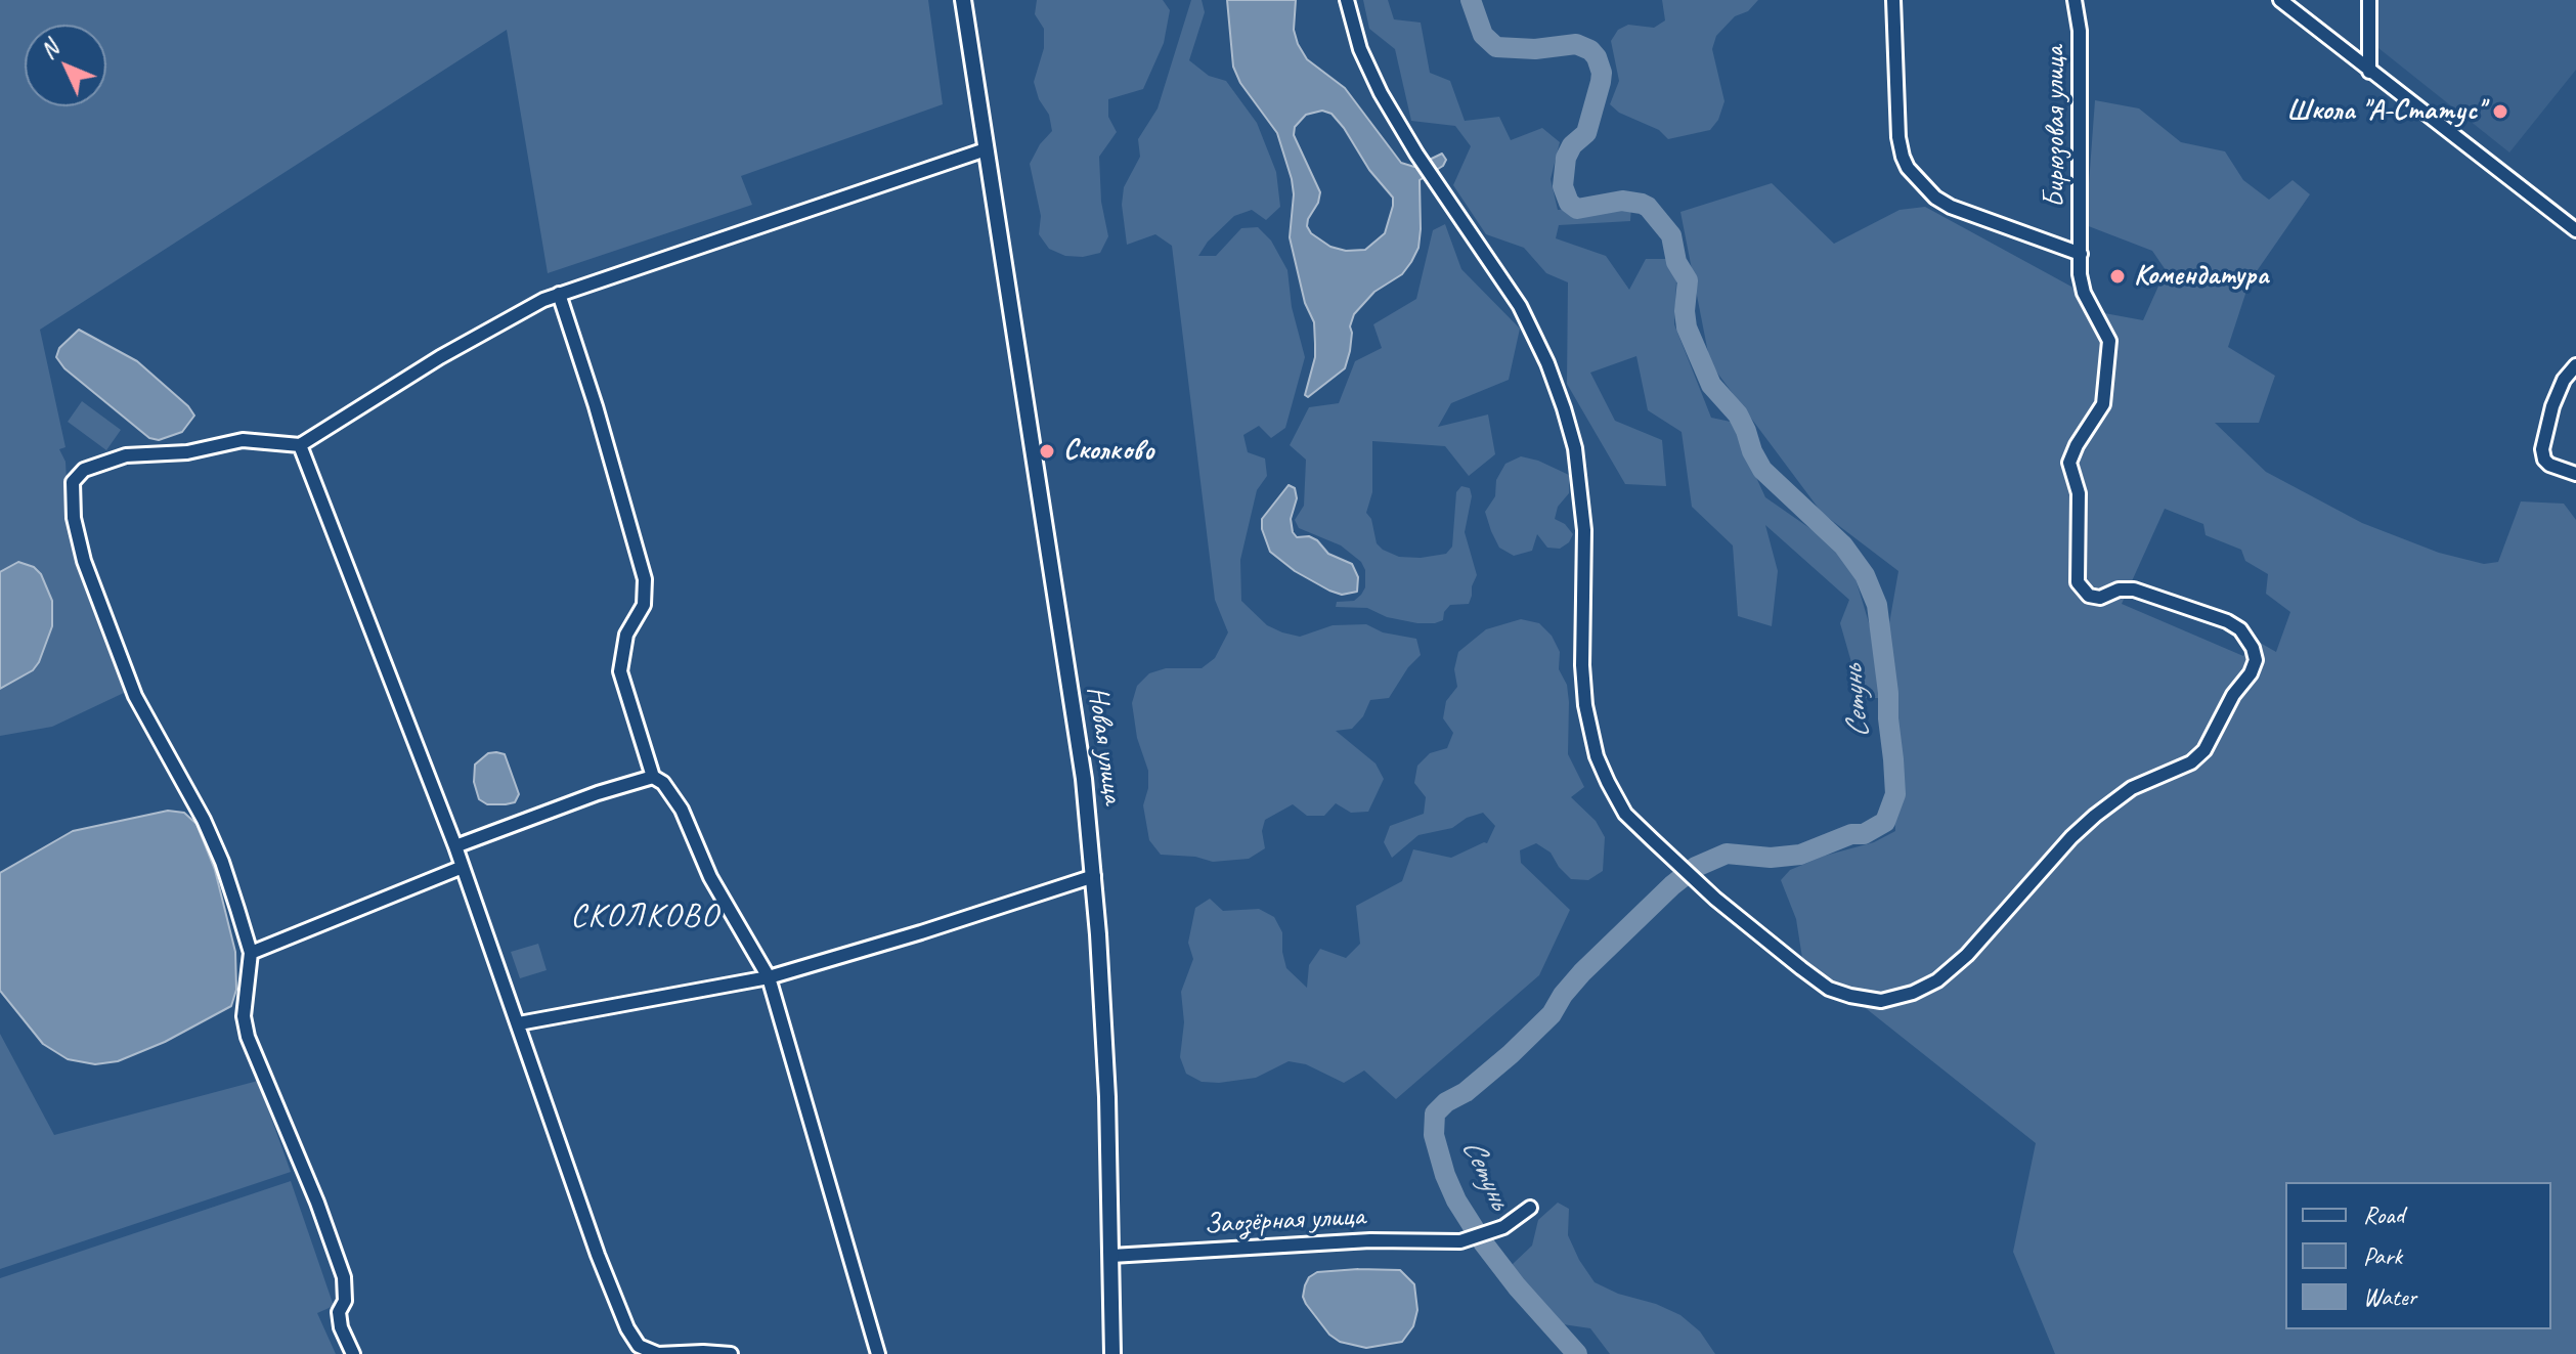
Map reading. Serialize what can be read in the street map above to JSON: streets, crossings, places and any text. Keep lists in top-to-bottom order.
{
  "streets": {
    "street": ["Бирюзовая улица", "Новая улица", "Заозёрная улица"]
  },
  "crossings": [
    ["Новая улица", "Заозёрная улица"]
  ],
  "districts": ["СКОЛКОВО"],
  "water": ["Сетунь"],
  "places": ["Школа \"А-Статус\"", "Комендатура", "Сколково"],
  "legend": ["Road", "Park", "Water"],
  "north": "top left"
}
